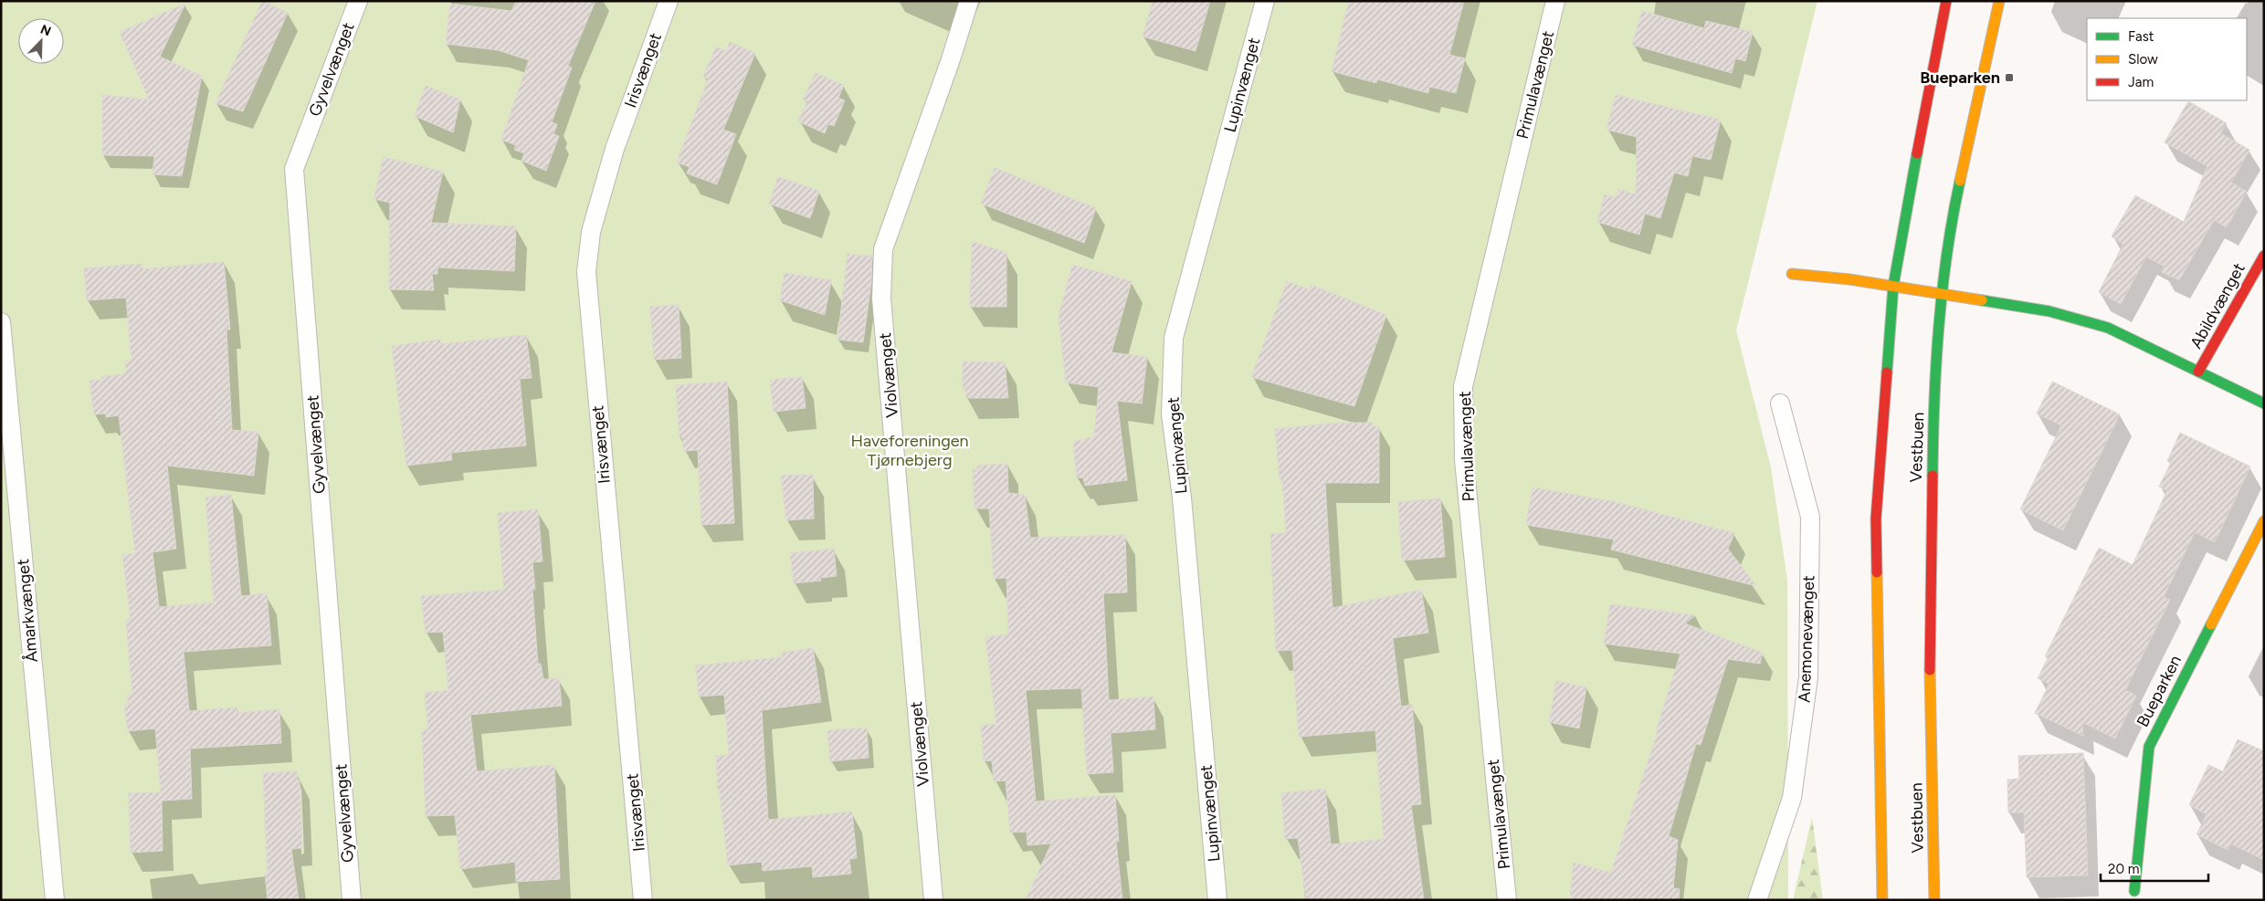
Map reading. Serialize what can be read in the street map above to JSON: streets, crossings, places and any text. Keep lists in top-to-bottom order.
{
  "streets": {
    "street": ["Abildvænget", "Vestbuen", "Bueparken"],
    "lane": [
      "Gyvelvænget",
      "Irisvænget",
      "Lupinvænget",
      "Primulavænget",
      "Violvænget",
      "Åmarkvænget",
      "Anemonevænget"
    ]
  },
  "parks": ["Haveforeningen Tjørnebjerg"],
  "places": {
    "transit": ["Bueparken"]
  },
  "legend": ["Fast", "Slow", "Jam"],
  "scale_bar": "20 m",
  "north": "top right"
}
